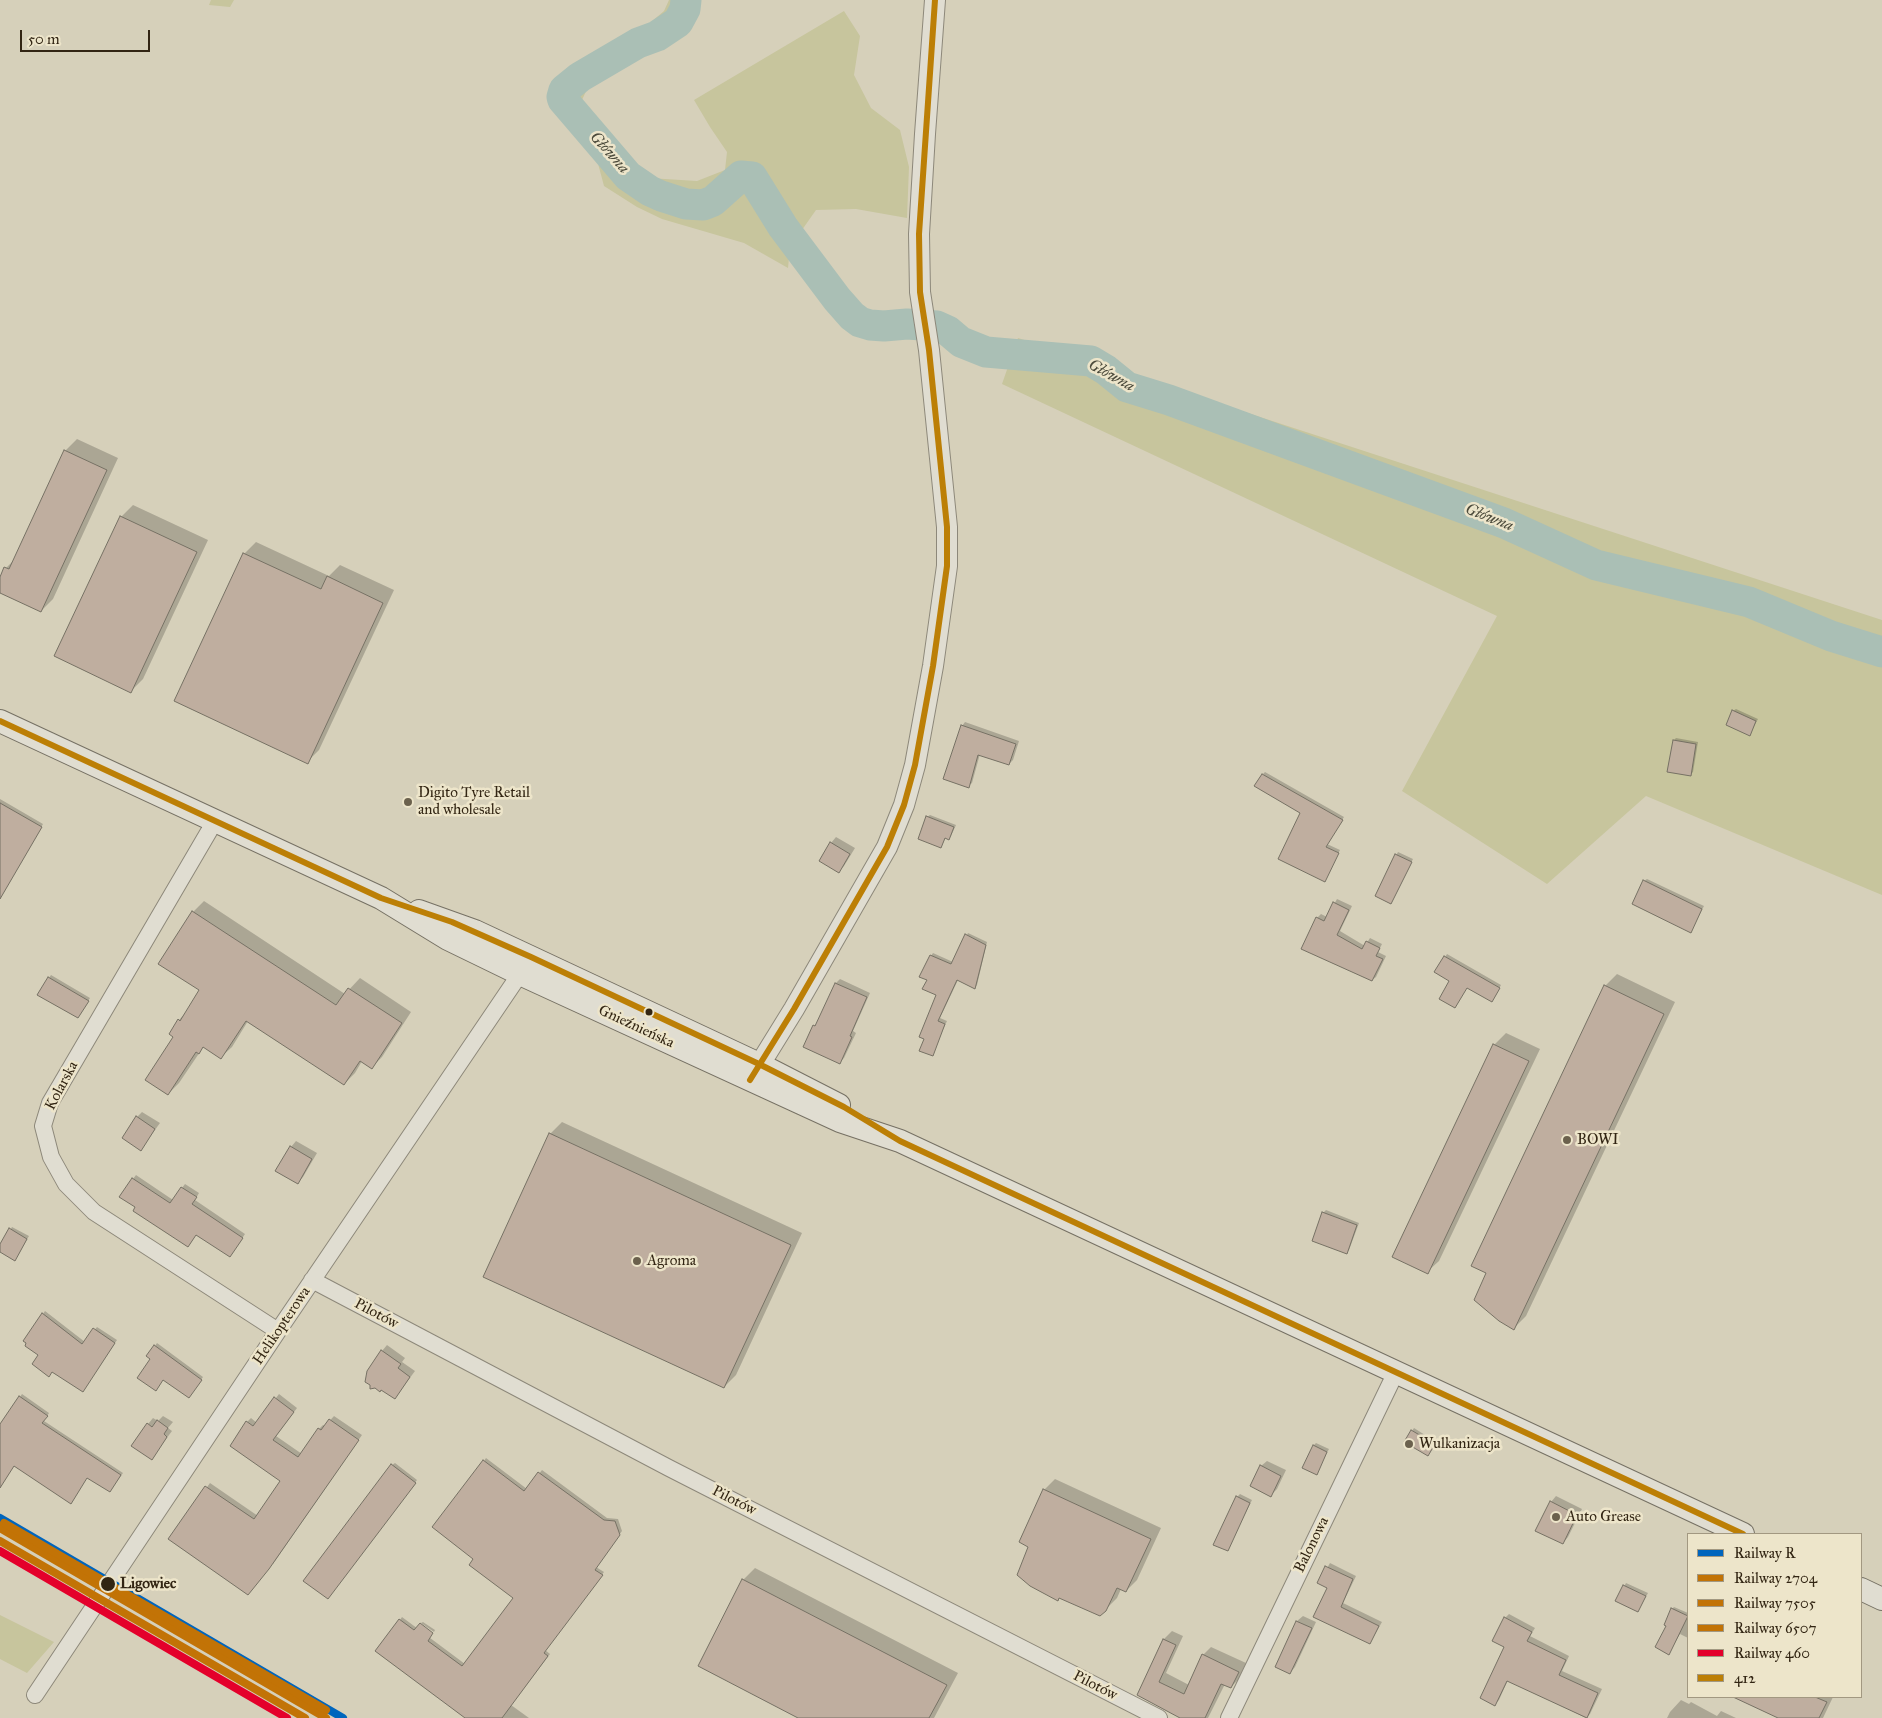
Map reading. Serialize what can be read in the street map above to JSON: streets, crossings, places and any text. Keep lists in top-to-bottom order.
{
  "streets": {
    "main road": ["Gnieźnieńska"],
    "street": [
      "Kolarska",
      "Pilotów",
      "Helikopterowa",
      "Balonowa"
    ]
  },
  "crossings": [
    ["Gnieźnieńska", "Kolarska"],
    ["Gnieźnieńska", "Helikopterowa"],
    ["Gnieźnieńska", "Balonowa"],
    ["Kolarska", "Helikopterowa"],
    ["Pilotów", "Helikopterowa"]
  ],
  "water": ["Główna"],
  "places": [
    "Digito Tyre Retail and wholesale",
    "BOWI",
    "Agroma",
    "Wulkanizacja",
    "Auto Grease",
    "Ligowiec"
  ],
  "lines": [
    "transit line 412",
    "rail line R",
    "rail line 6507",
    "rail line 2704",
    "rail line 7505",
    "rail line 460"
  ],
  "legend": [
    "Railway R",
    "Railway 2704",
    "Railway 7505",
    "Railway 6507",
    "Railway 460",
    "412"
  ],
  "scale_bar": "50 m"
}
